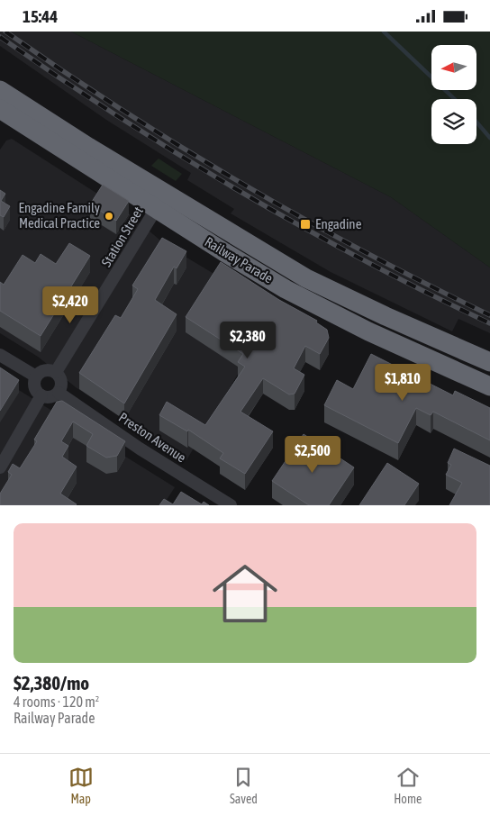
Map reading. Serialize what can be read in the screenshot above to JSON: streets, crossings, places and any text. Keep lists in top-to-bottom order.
{
  "streets": {
    "highway": ["Railway Parade"],
    "street": ["Station Street", "Preston Avenue"]
  },
  "crossings": [
    ["Station Street", "Railway Parade"],
    ["Station Street", "Preston Avenue"]
  ],
  "places": {
    "other": ["Engadine Family Medical Practice"],
    "transit": ["Engadine"]
  },
  "north": "left",
  "page": {
    "status": "15:44",
    "price": [
      "$2,420",
      "$2,380",
      "$1,810",
      "$2,500"
    ],
    "list": [
      {
        "name": "$2,380/mo",
        "note": "4 rooms · 120 m² · Railway Parade"
      }
    ],
    "tabs": ["Map", "Saved", "Home"]
  }
}
